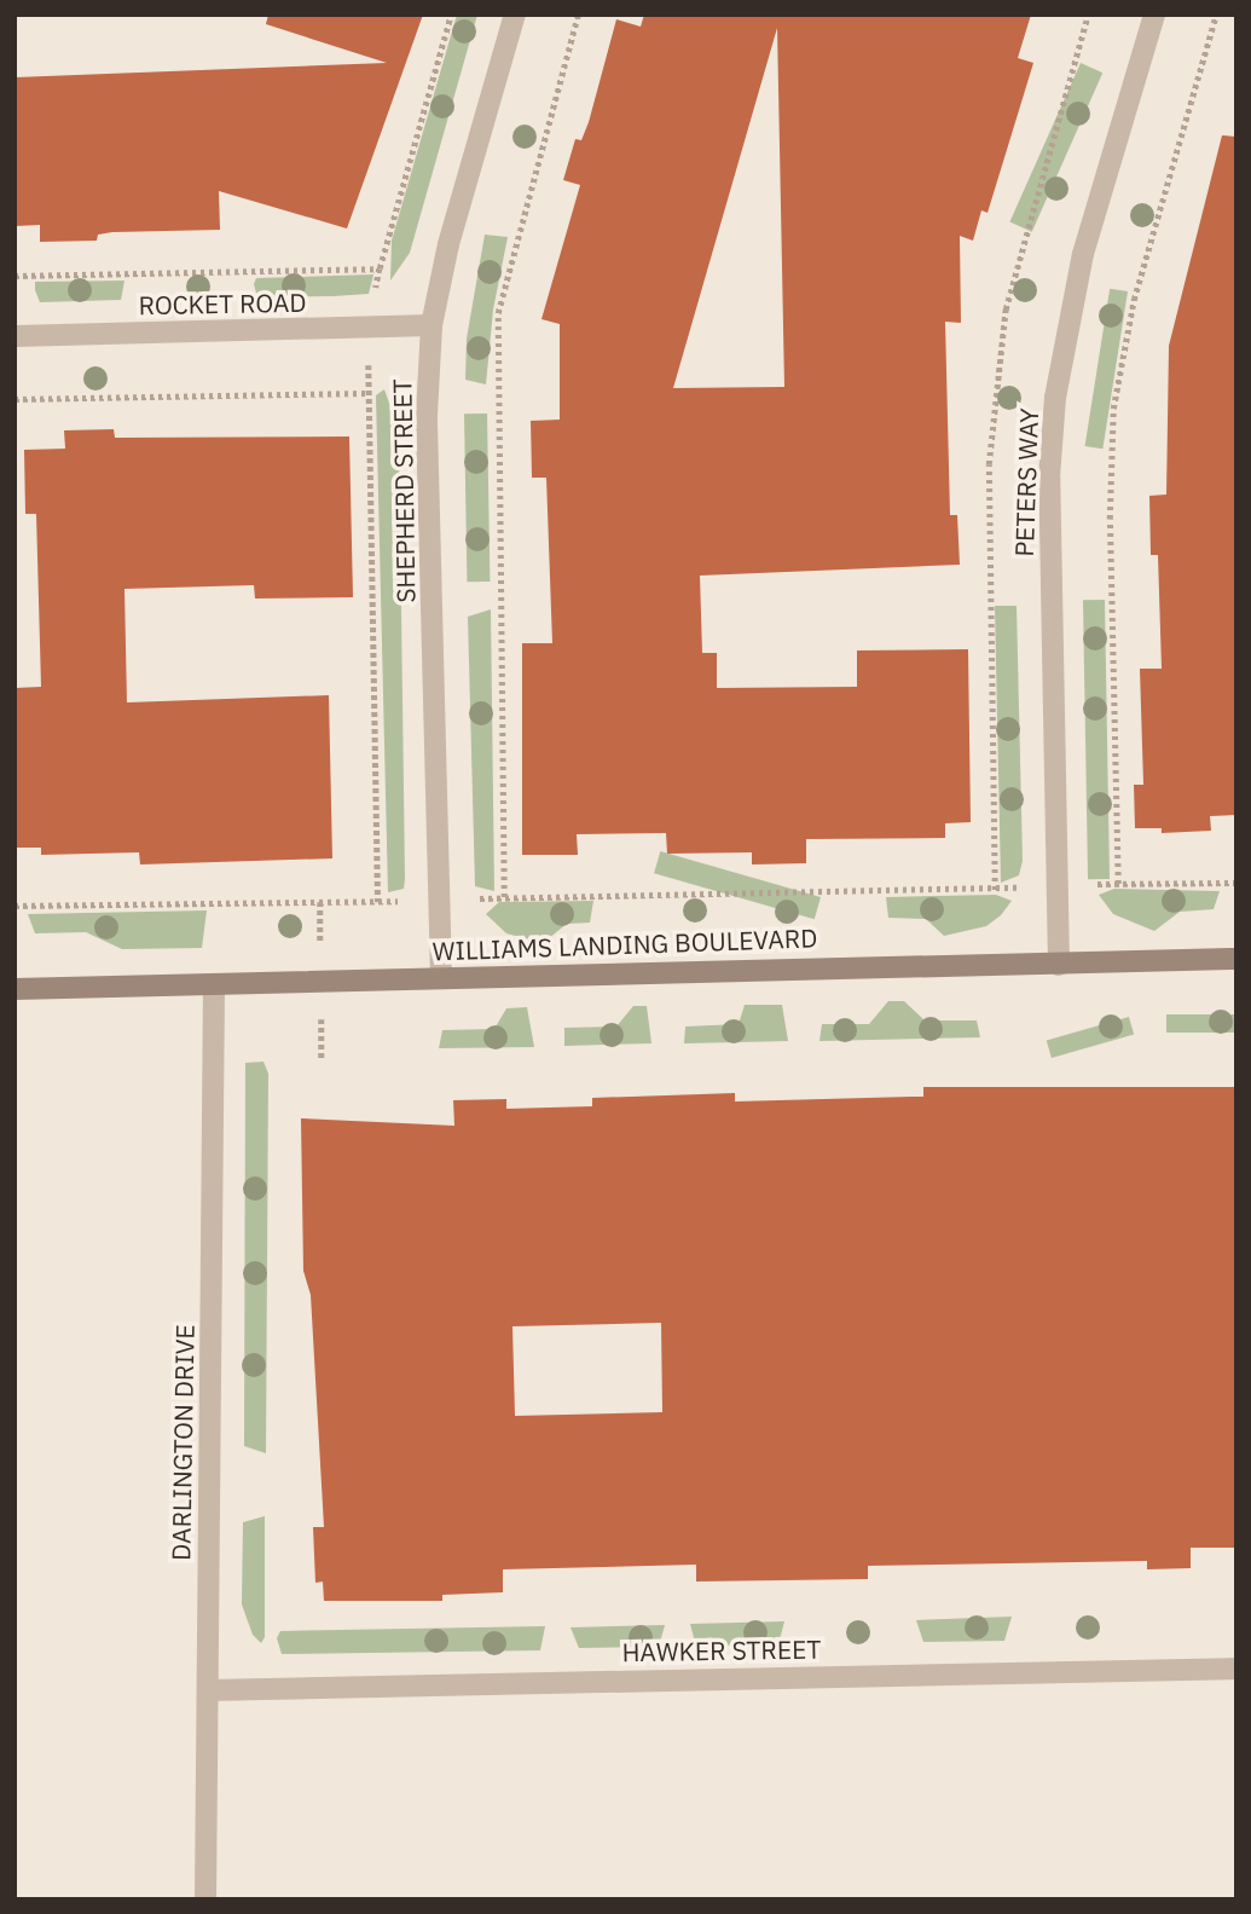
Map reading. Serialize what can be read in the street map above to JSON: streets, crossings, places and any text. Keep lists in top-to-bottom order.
{
  "streets": {
    "street": [
      "ROCKET ROAD",
      "PETERS WAY",
      "SHEPHERD STREET",
      "WILLIAMS LANDING BOULEVARD",
      "DARLINGTON DRIVE",
      "HAWKER STREET"
    ]
  },
  "crossings": [
    ["ROCKET ROAD", "SHEPHERD STREET"],
    ["PETERS WAY", "WILLIAMS LANDING BOULEVARD"],
    ["SHEPHERD STREET", "WILLIAMS LANDING BOULEVARD"],
    ["WILLIAMS LANDING BOULEVARD", "DARLINGTON DRIVE"],
    ["DARLINGTON DRIVE", "HAWKER STREET"]
  ]
}
